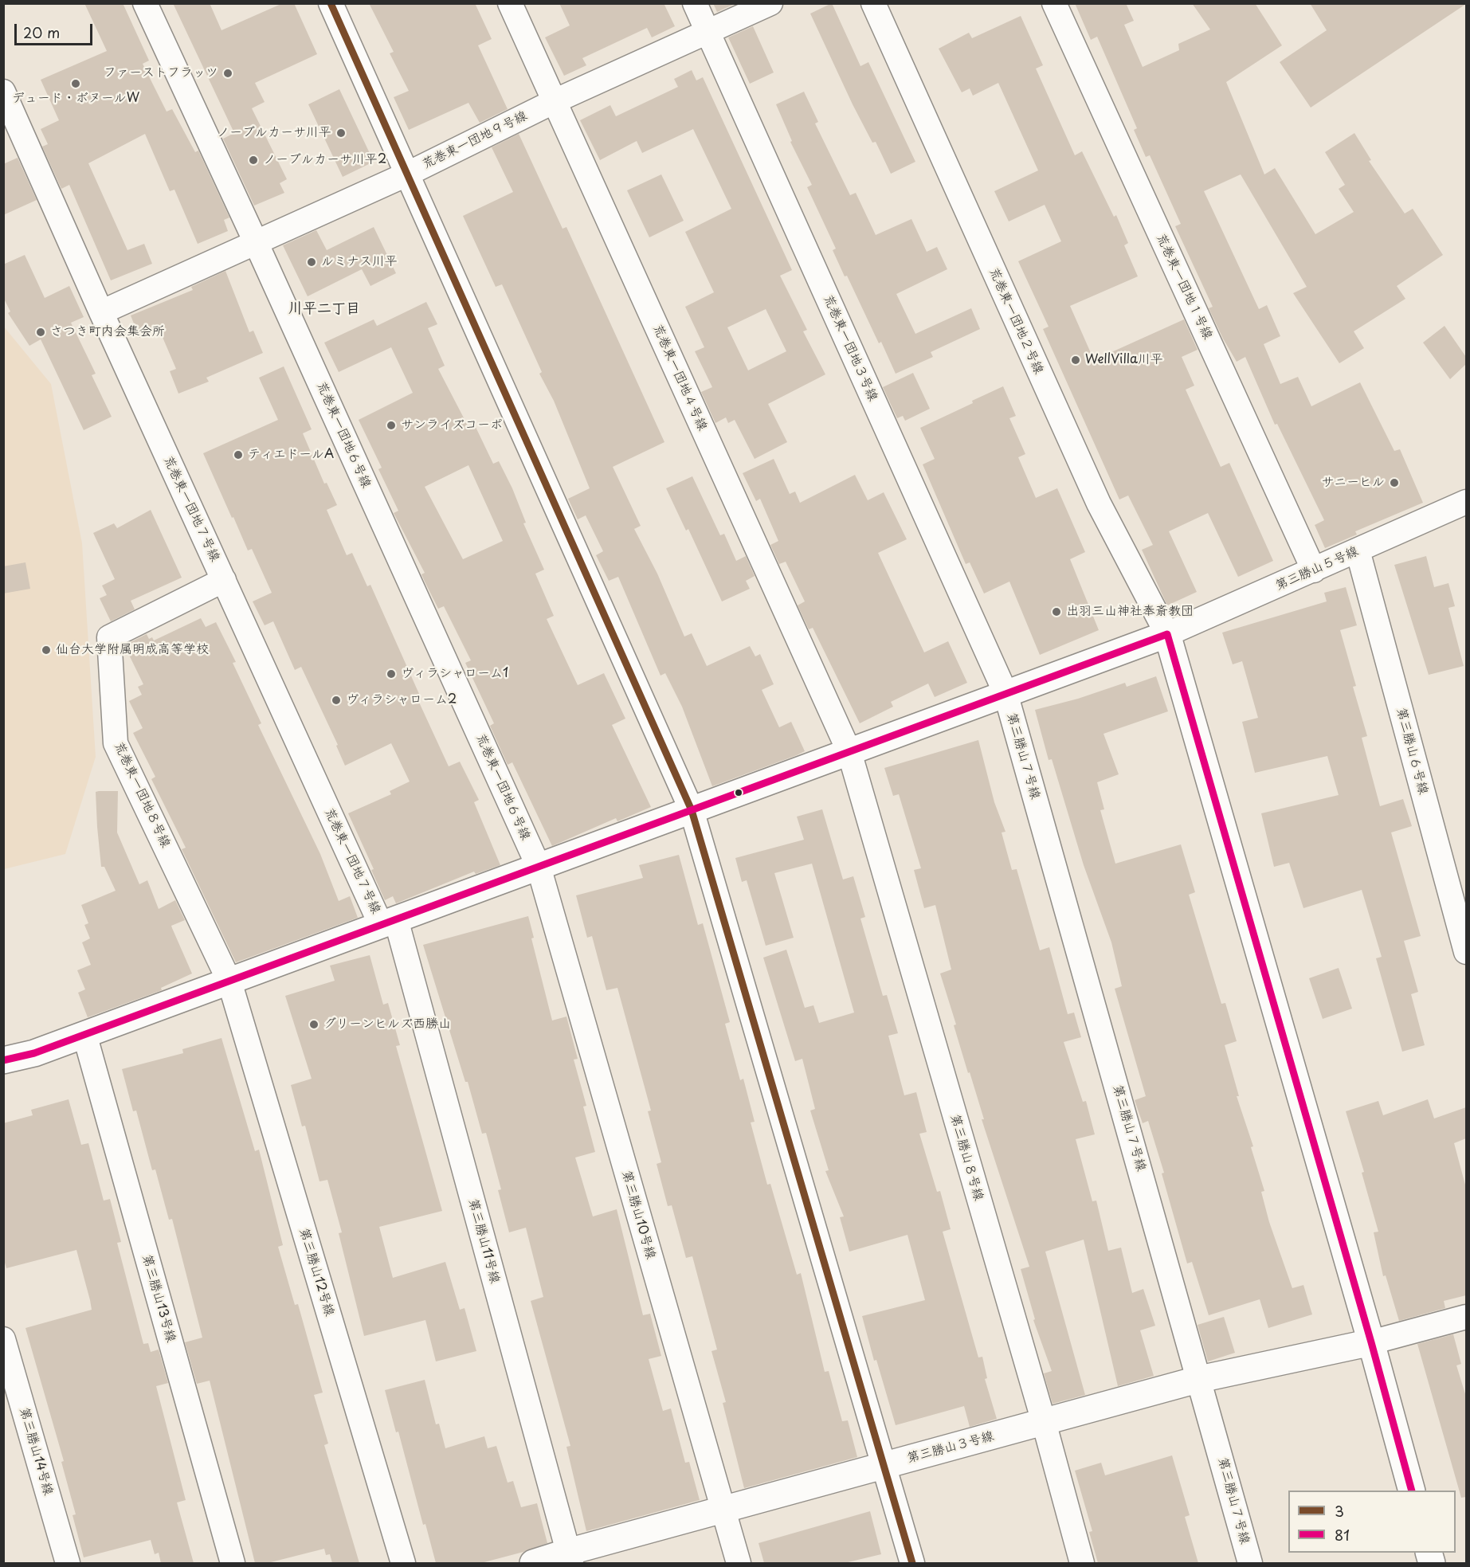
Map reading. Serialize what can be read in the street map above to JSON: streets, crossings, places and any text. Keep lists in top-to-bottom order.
{
  "streets": {
    "street": [
      "荒巻東一団地９号線",
      "荒巻東一団地１号線",
      "荒巻東一団地２号線",
      "荒巻東一団地３号線",
      "荒巻東一団地４号線",
      "荒巻東一団地６号線",
      "荒巻東一団地７号線",
      "第三勝山５号線",
      "第三勝山６号線",
      "第三勝山７号線",
      "荒巻東一団地８号線",
      "第三勝山８号線",
      "第三勝山10号線",
      "第三勝山11号線",
      "第三勝山12号線",
      "第三勝山13号線",
      "第三勝山３号線",
      "第三勝山14号線"
    ]
  },
  "crossings": [
    ["荒巻東一団地９号線", "荒巻東一団地３号線"],
    ["荒巻東一団地９号線", "荒巻東一団地４号線"],
    ["荒巻東一団地９号線", "荒巻東一団地６号線"],
    ["荒巻東一団地９号線", "荒巻東一団地７号線"],
    ["荒巻東一団地１号線", "第三勝山５号線"],
    ["荒巻東一団地２号線", "第三勝山５号線"],
    ["荒巻東一団地３号線", "第三勝山７号線"],
    ["荒巻東一団地４号線", "第三勝山８号線"],
    ["荒巻東一団地６号線", "第三勝山10号線"],
    ["荒巻東一団地７号線", "荒巻東一団地８号線"],
    ["荒巻東一団地７号線", "第三勝山11号線"],
    ["第三勝山５号線", "第三勝山６号線"],
    ["第三勝山７号線", "第三勝山３号線"],
    ["荒巻東一団地８号線", "第三勝山12号線"],
    ["第三勝山８号線", "第三勝山３号線"],
    ["第三勝山10号線", "第三勝山３号線"],
    ["第三勝山11号線", "第三勝山３号線"]
  ],
  "districts": ["川平二丁目"],
  "places": [
    "ファーストフラッツ",
    "デュード・ボヌールW",
    "ノーブルカーサ川平",
    "ノーブルカーサ川平2",
    "ルミナス川平",
    "さつき町内会集会所",
    "WellVilla川平",
    "サンライズコーポ",
    "ティエドールA",
    "サニーヒル",
    "出羽三山神社奉斎教団",
    "仙台大学附属明成高等学校",
    "ヴィラシャローム1",
    "ヴィラシャローム2",
    "グリーンヒルズ西勝山"
  ],
  "lines": ["transit line 3", "transit line 81"],
  "legend": ["3", "81"],
  "scale_bar": "20 m"
}
